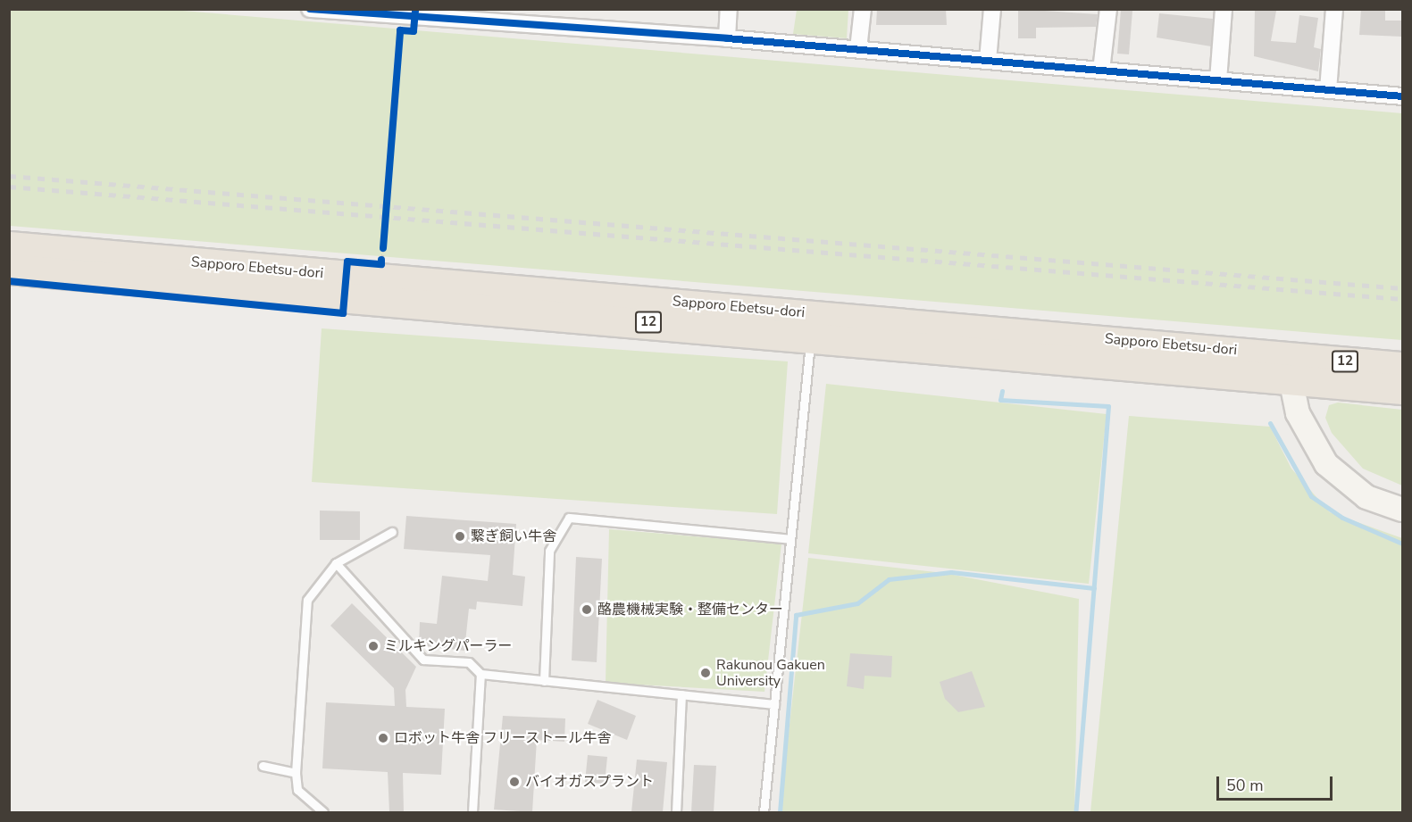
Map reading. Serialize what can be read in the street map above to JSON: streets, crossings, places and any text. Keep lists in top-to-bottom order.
{
  "streets": {
    "highway": ["Sapporo Ebetsu-dori", "12"]
  },
  "places": [
    "繋ぎ飼い牛舎",
    "酪農機械実験・整備センター",
    "ミルキングパーラー",
    "Rakunou Gakuen University",
    "ロボット牛舎 フリーストール牛舎",
    "バイオガスプラント"
  ],
  "scale_bar": "50 m"
}
